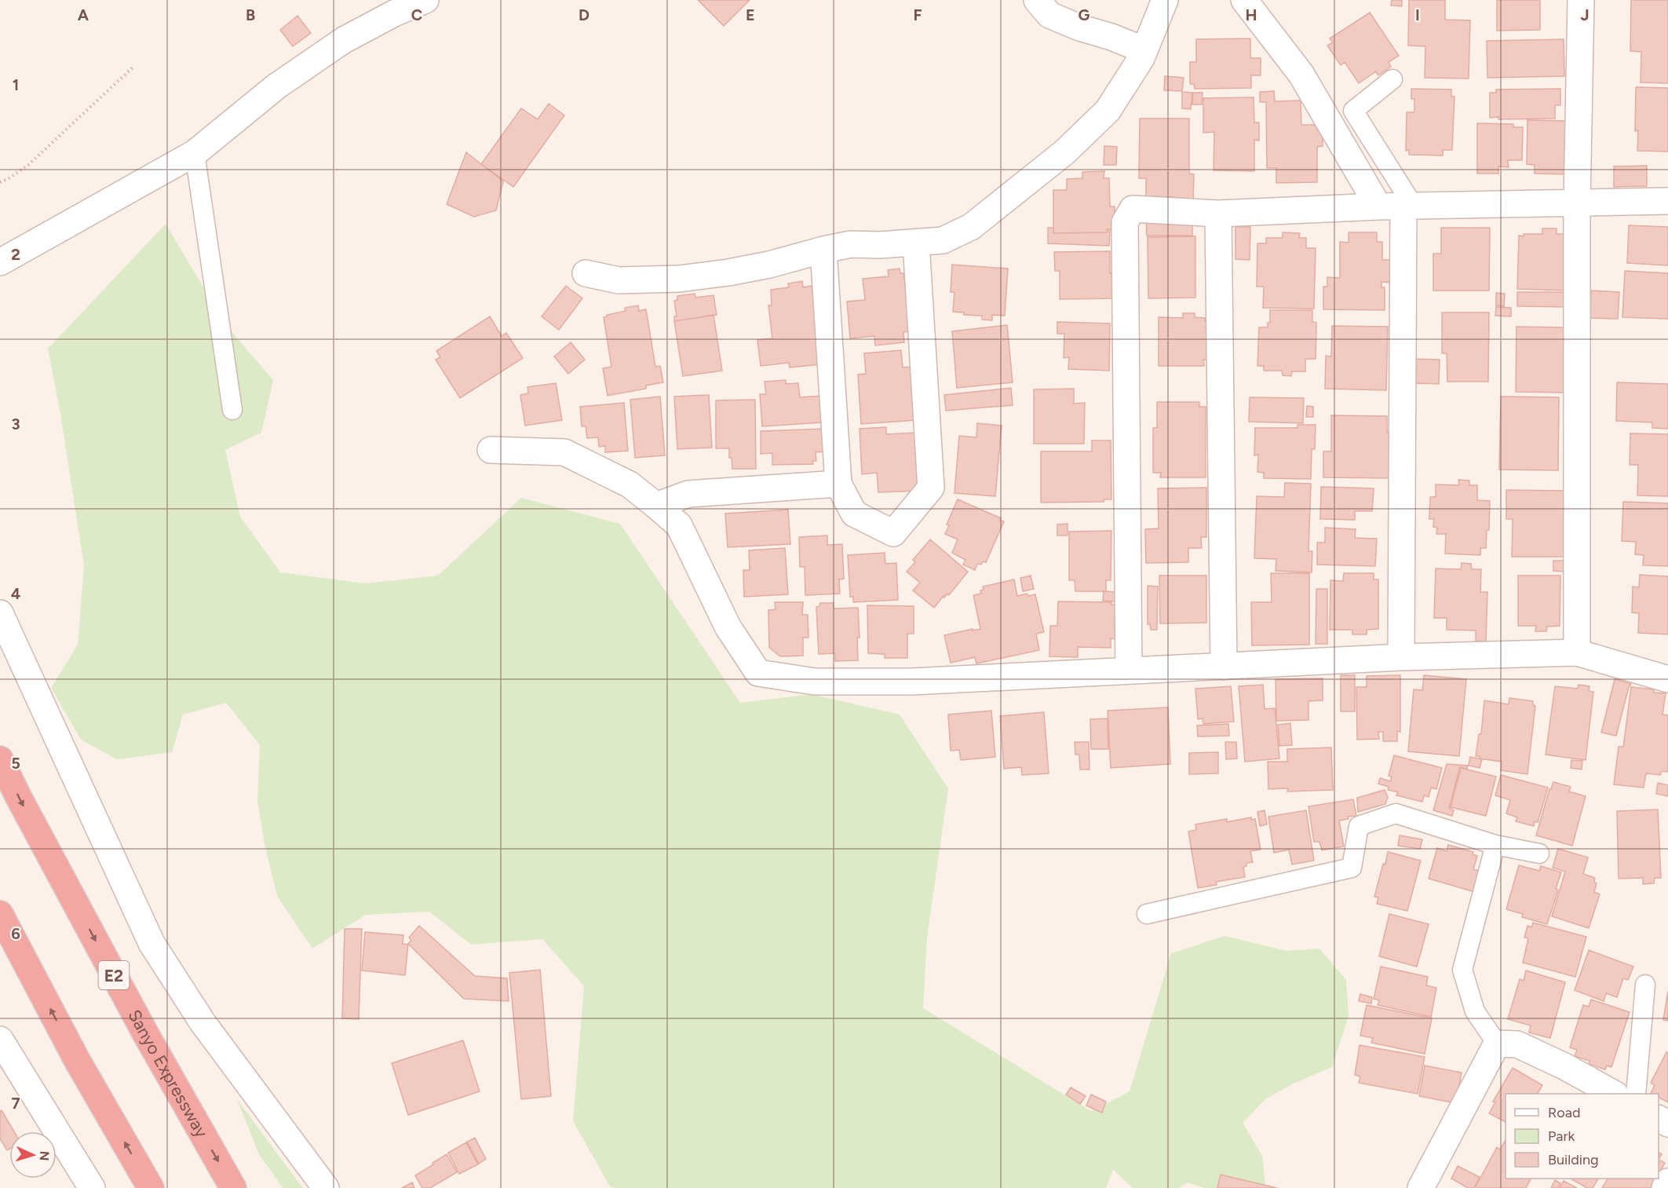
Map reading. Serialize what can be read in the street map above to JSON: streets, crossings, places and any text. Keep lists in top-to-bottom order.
{
  "streets": {
    "highway": ["E2", "Sanyo Expressway"]
  },
  "legend": ["Road", "Park", "Building"],
  "north": "right",
  "grid": {
    "columns": [
      "A",
      "B",
      "C",
      "D",
      "E",
      "F",
      "G",
      "H",
      "I",
      "J"
    ],
    "rows": [
      "1",
      "2",
      "3",
      "4",
      "5",
      "6",
      "7"
    ]
  }
}
